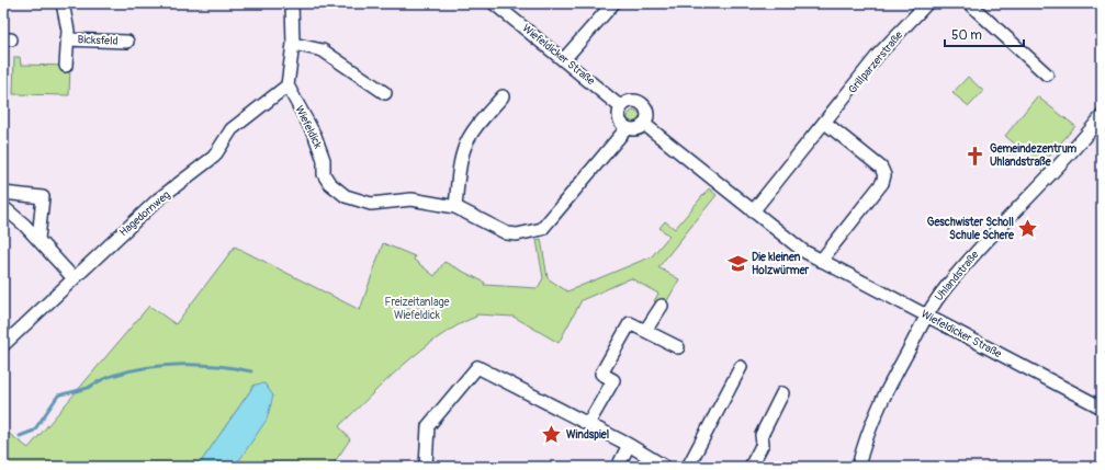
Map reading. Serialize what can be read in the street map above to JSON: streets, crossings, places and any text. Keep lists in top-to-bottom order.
{
  "streets": {
    "street": [
      "Bicksfeld",
      "Wiefeldicker Straße",
      "Grillparzerstraße",
      "Wiefeldick",
      "Hagedornweg",
      "Uhlandstraße"
    ]
  },
  "crossings": [
    ["Wiefeldicker Straße", "Grillparzerstraße"],
    ["Wiefeldicker Straße", "Wiefeldick"],
    ["Wiefeldicker Straße", "Uhlandstraße"],
    ["Wiefeldick", "Hagedornweg"]
  ],
  "parks": ["Freizeitanlage Wiefeldick"],
  "places": {
    "church": ["Gemeindezentrum Uhlandstraße"],
    "place": ["Geschwister Scholl Schule Schere", "Windspiel"],
    "school or university": ["Die kleinen Holzwürmer"]
  },
  "scale_bar": "50 m"
}
